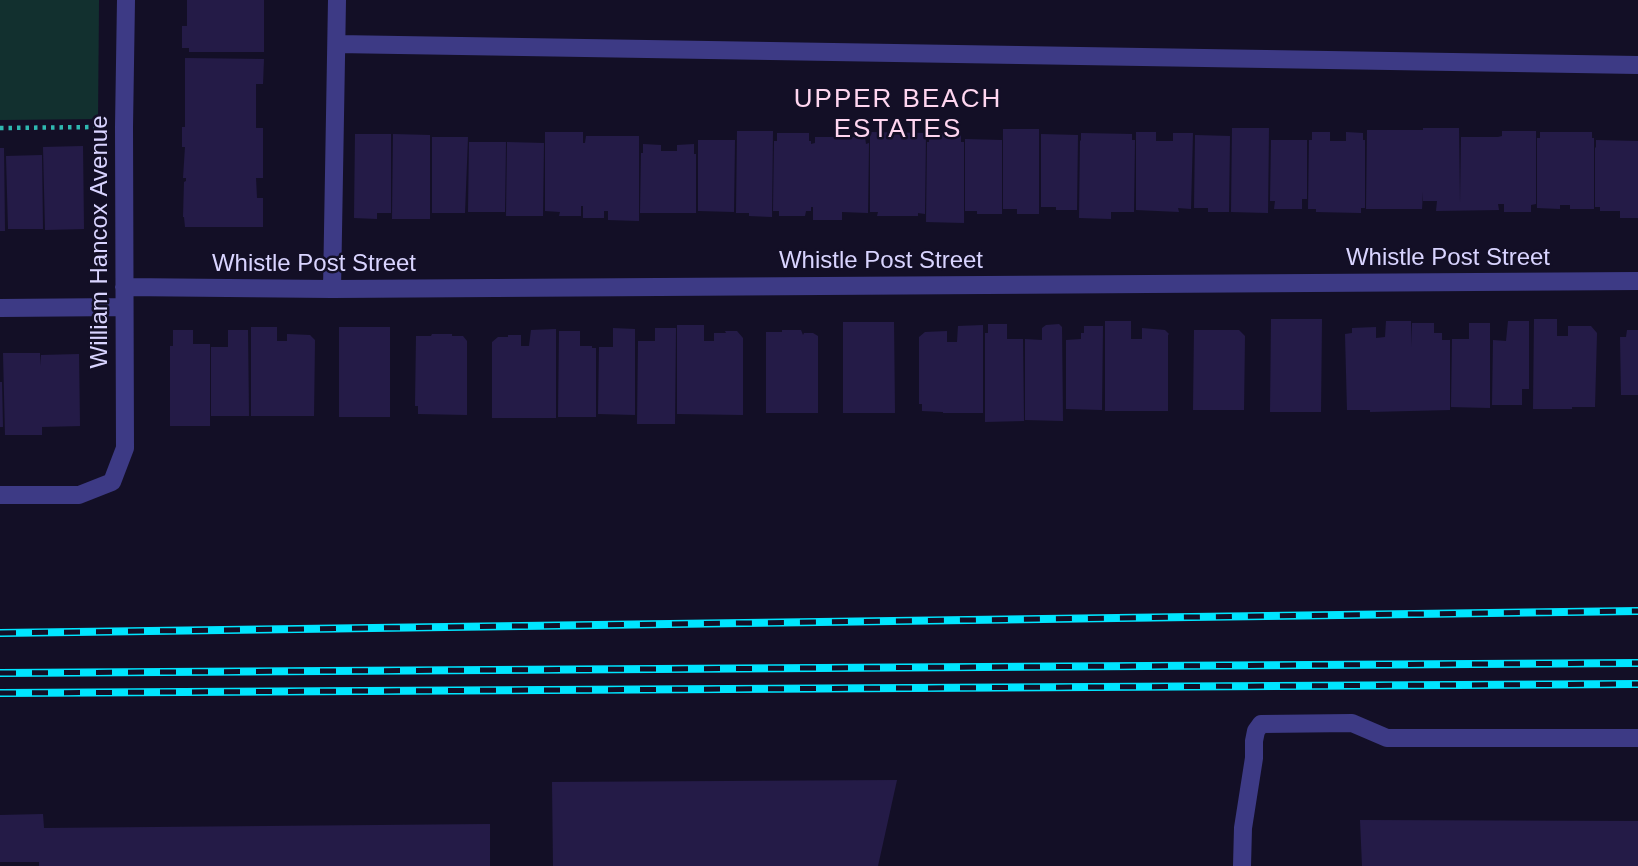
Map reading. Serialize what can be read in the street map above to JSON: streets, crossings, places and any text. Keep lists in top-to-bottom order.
{
  "streets": {
    "street": ["William Hancox Avenue", "Whistle Post Street"]
  },
  "crossings": [
    ["William Hancox Avenue", "Whistle Post Street"]
  ],
  "districts": ["UPPER BEACH ESTATES"]
}
